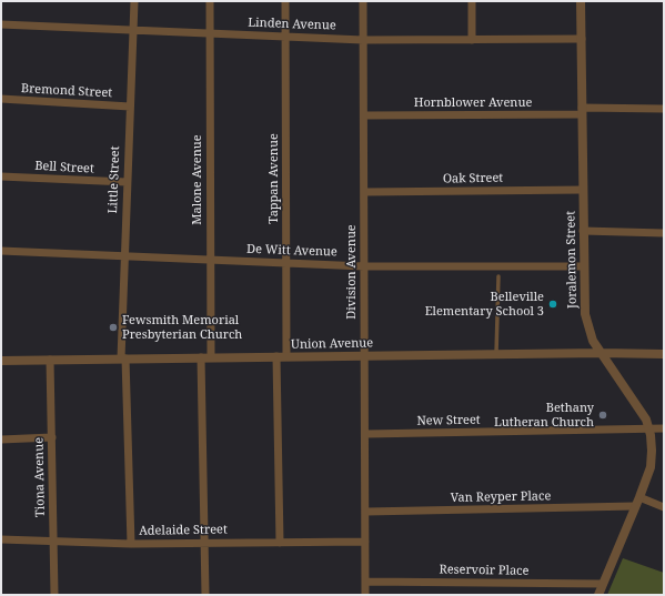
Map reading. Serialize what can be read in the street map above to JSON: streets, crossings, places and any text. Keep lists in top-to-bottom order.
{
  "streets": {
    "street": [
      "Linden Avenue",
      "Bremond Street",
      "Hornblower Avenue",
      "Bell Street",
      "Tappan Avenue",
      "Oak Street",
      "Little Street",
      "Malone Avenue",
      "De Witt Avenue",
      "Joralemon Street",
      "Division Avenue",
      "Union Avenue",
      "New Street",
      "Tiona Avenue",
      "Van Reyper Place",
      "Adelaide Street",
      "Reservoir Place"
    ]
  },
  "crossings": [
    ["Linden Avenue", "Tappan Avenue"],
    ["Linden Avenue", "Little Street"],
    ["Linden Avenue", "Malone Avenue"],
    ["Linden Avenue", "Joralemon Street"],
    ["Linden Avenue", "Division Avenue"],
    ["Bremond Street", "Little Street"],
    ["Hornblower Avenue", "Joralemon Street"],
    ["Hornblower Avenue", "Division Avenue"],
    ["Bell Street", "Little Street"],
    ["Tappan Avenue", "De Witt Avenue"],
    ["Tappan Avenue", "Union Avenue"],
    ["Oak Street", "Joralemon Street"],
    ["Oak Street", "Division Avenue"],
    ["Little Street", "De Witt Avenue"],
    ["Little Street", "Union Avenue"],
    ["Little Street", "Adelaide Street"],
    ["Malone Avenue", "De Witt Avenue"],
    ["Malone Avenue", "Union Avenue"],
    ["Malone Avenue", "Adelaide Street"],
    ["De Witt Avenue", "Joralemon Street"],
    ["De Witt Avenue", "Division Avenue"],
    ["Joralemon Street", "Union Avenue"],
    ["Joralemon Street", "New Street"],
    ["Joralemon Street", "Van Reyper Place"],
    ["Joralemon Street", "Reservoir Place"],
    ["Division Avenue", "Union Avenue"],
    ["Division Avenue", "New Street"],
    ["Division Avenue", "Van Reyper Place"],
    ["Division Avenue", "Adelaide Street"],
    ["Division Avenue", "Reservoir Place"],
    ["Union Avenue", "Tiona Avenue"],
    ["Tiona Avenue", "Adelaide Street"]
  ],
  "places": ["Belleville Elementary School 3", "Fewsmith Memorial Presbyterian Church", "Bethany Lutheran Church"]
}
